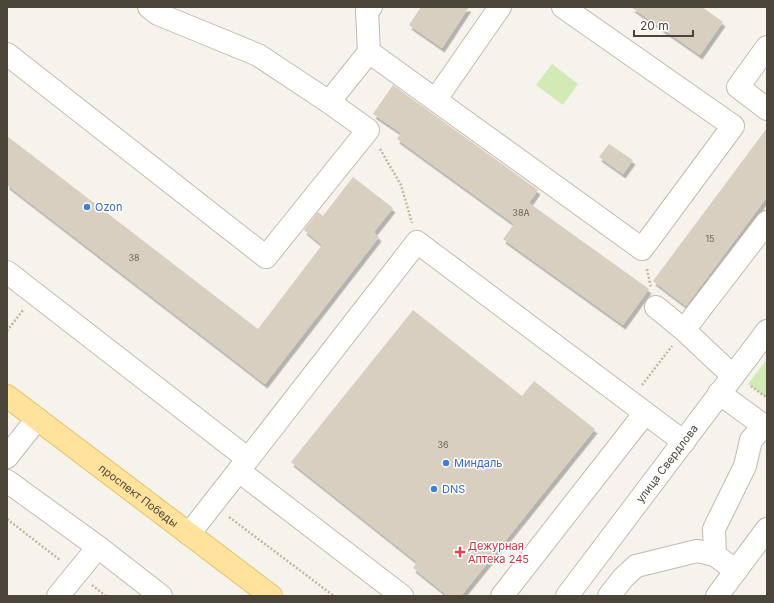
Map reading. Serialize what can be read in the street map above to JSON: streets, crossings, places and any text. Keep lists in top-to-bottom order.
{
  "streets": {
    "main road": ["проспект Победы"],
    "street": ["улица Свердлова"]
  },
  "places": {
    "other": ["Ozon", "Миндаль", "DNS"],
    "health": ["Дежурная Аптека 245"]
  },
  "house_numbers": [
    "38А",
    "15",
    "38",
    "36"
  ],
  "scale_bar": "20 m"
}
